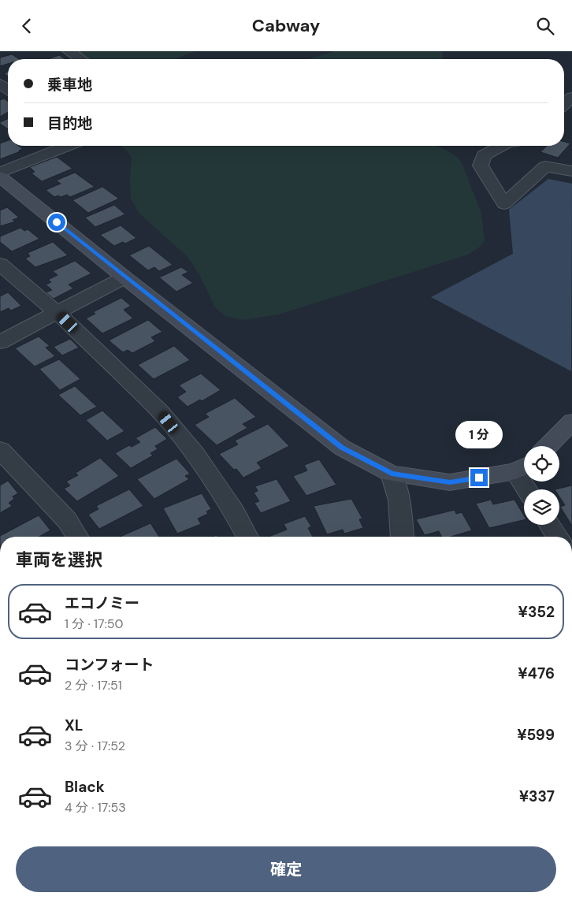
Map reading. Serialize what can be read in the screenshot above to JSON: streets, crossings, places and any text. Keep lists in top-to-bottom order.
{
  "page": {
    "header": "Cabway",
    "banner": ["乗車地", "目的地"],
    "bubble": "1 分",
    "heading": "車両を選択",
    "list": [
      {
        "name": "エコノミー",
        "note": "1 分 · 17:50",
        "value": "¥352"
      },
      {
        "name": "コンフォート",
        "note": "2 分 · 17:51",
        "value": "¥476"
      },
      {
        "name": "XL",
        "note": "3 分 · 17:52",
        "value": "¥599"
      },
      {
        "name": "Black",
        "note": "4 分 · 17:53",
        "value": "¥337"
      }
    ],
    "buttons": "確定"
  }
}
